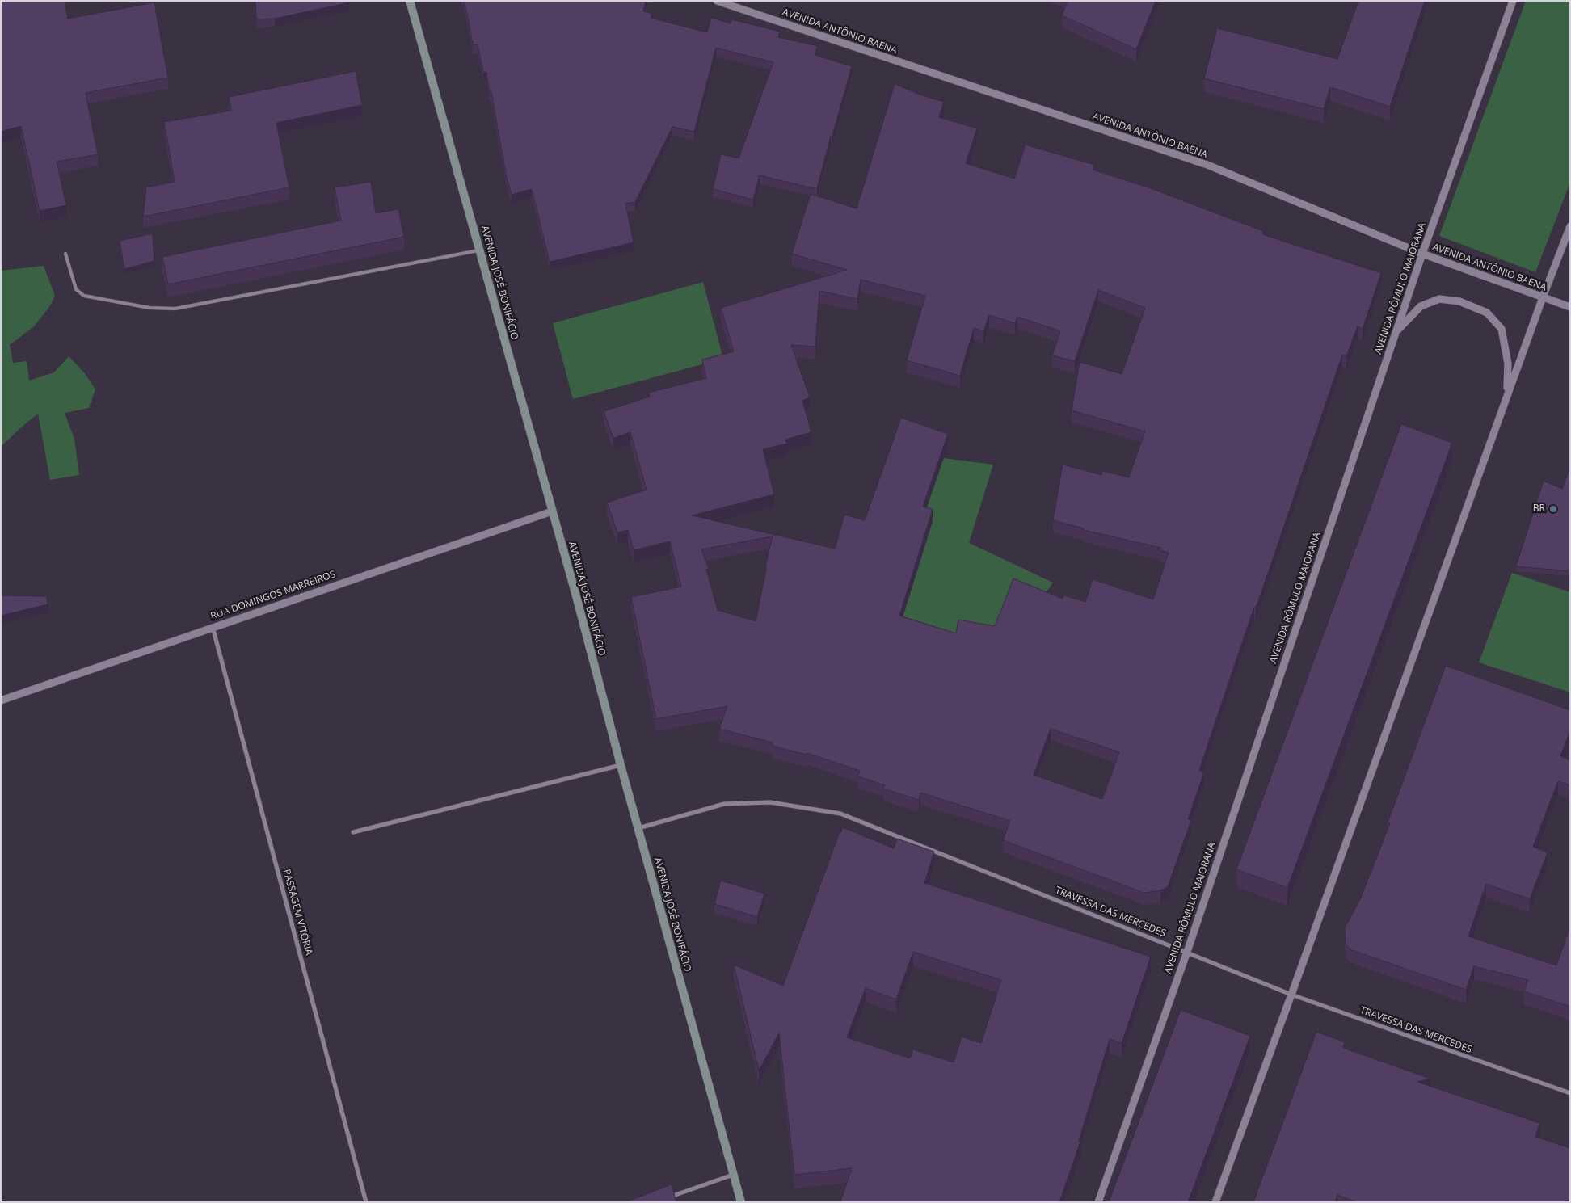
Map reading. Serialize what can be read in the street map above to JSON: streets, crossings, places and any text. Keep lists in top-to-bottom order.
{
  "streets": {
    "main road": ["AVENIDA JOSÉ BONIFÁCIO"],
    "street": [
      "AVENIDA ANTÔNIO BAENA",
      "AVENIDA RÔMULO MAIORANA",
      "RUA DOMINGOS MARREIROS",
      "PASSAGEM VITÓRIA",
      "TRAVESSA DAS MERCEDES"
    ]
  },
  "crossings": [
    ["AVENIDA ANTÔNIO BAENA", "AVENIDA RÔMULO MAIORANA"],
    ["AVENIDA JOSÉ BONIFÁCIO", "RUA DOMINGOS MARREIROS"],
    ["AVENIDA JOSÉ BONIFÁCIO", "TRAVESSA DAS MERCEDES"],
    ["AVENIDA RÔMULO MAIORANA", "TRAVESSA DAS MERCEDES"],
    ["RUA DOMINGOS MARREIROS", "PASSAGEM VITÓRIA"]
  ],
  "places": ["BR"]
}
